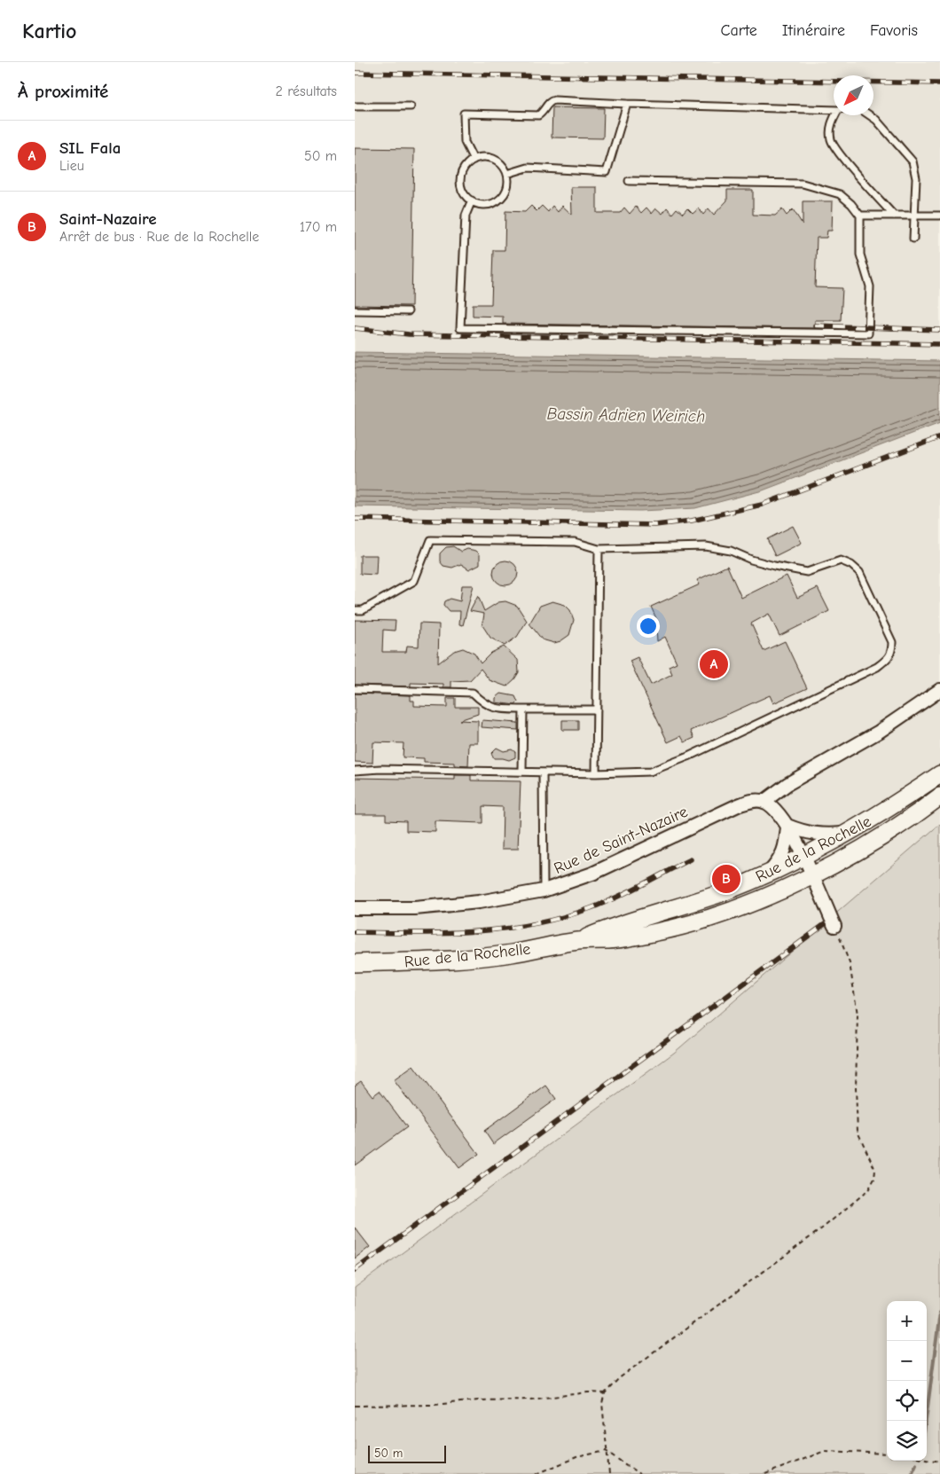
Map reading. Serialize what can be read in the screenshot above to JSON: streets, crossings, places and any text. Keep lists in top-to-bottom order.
{
  "streets": {
    "main road": ["Rue de la Rochelle"],
    "street": ["Rue de Saint-Nazaire"]
  },
  "water": ["Bassin Adrien Weirich"],
  "scale_bar": "50 m",
  "north": "bottom left",
  "page": {
    "header": "Kartio",
    "nav": ["Carte", "Itinéraire", "Favoris"],
    "heading": ["À proximité", "2 résultats"],
    "list": [
      {
        "mark": "A",
        "name": "SIL Fala",
        "note": "Lieu",
        "value": "50 m"
      },
      {
        "mark": "B",
        "name": "Saint-Nazaire",
        "note": "Arrêt de bus · Rue de la Rochelle",
        "value": "170 m"
      }
    ],
    "pins": ["A", "B"],
    "map_buttons": ["+", "−"],
    "scale": "50 m"
  }
}
